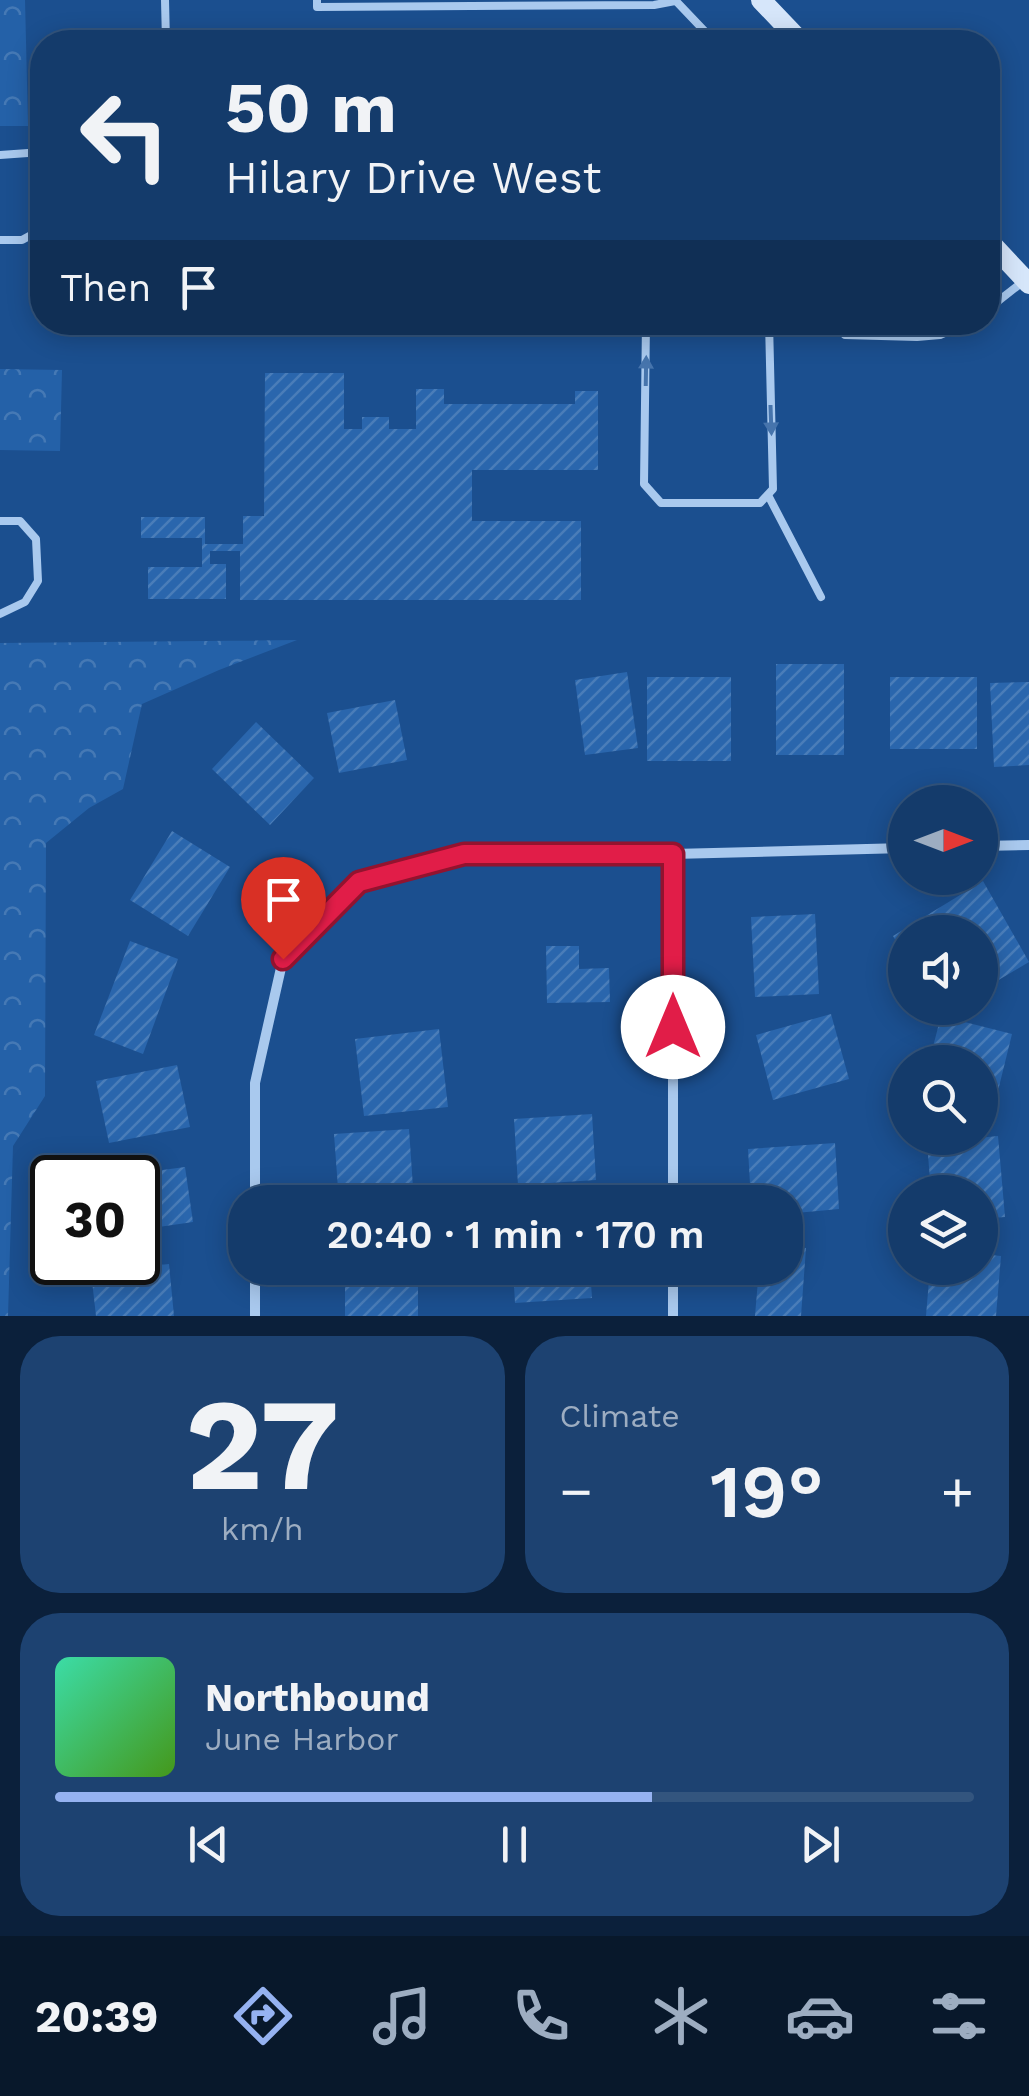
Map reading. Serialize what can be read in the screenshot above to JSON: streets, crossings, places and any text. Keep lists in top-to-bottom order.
{
  "north": "right",
  "page": {
    "turn": ["50 m", "Hilary Drive West"],
    "then": "Then",
    "limit": "30",
    "trip": "20:40 · 1 min · 170 m",
    "tile": [
      ["27", "km/h"],
      "Climate"
    ],
    "heat": ["−", "19°", "+"],
    "song": ["Northbound", "June Harbor"],
    "tabs": "20:39"
  }
}
